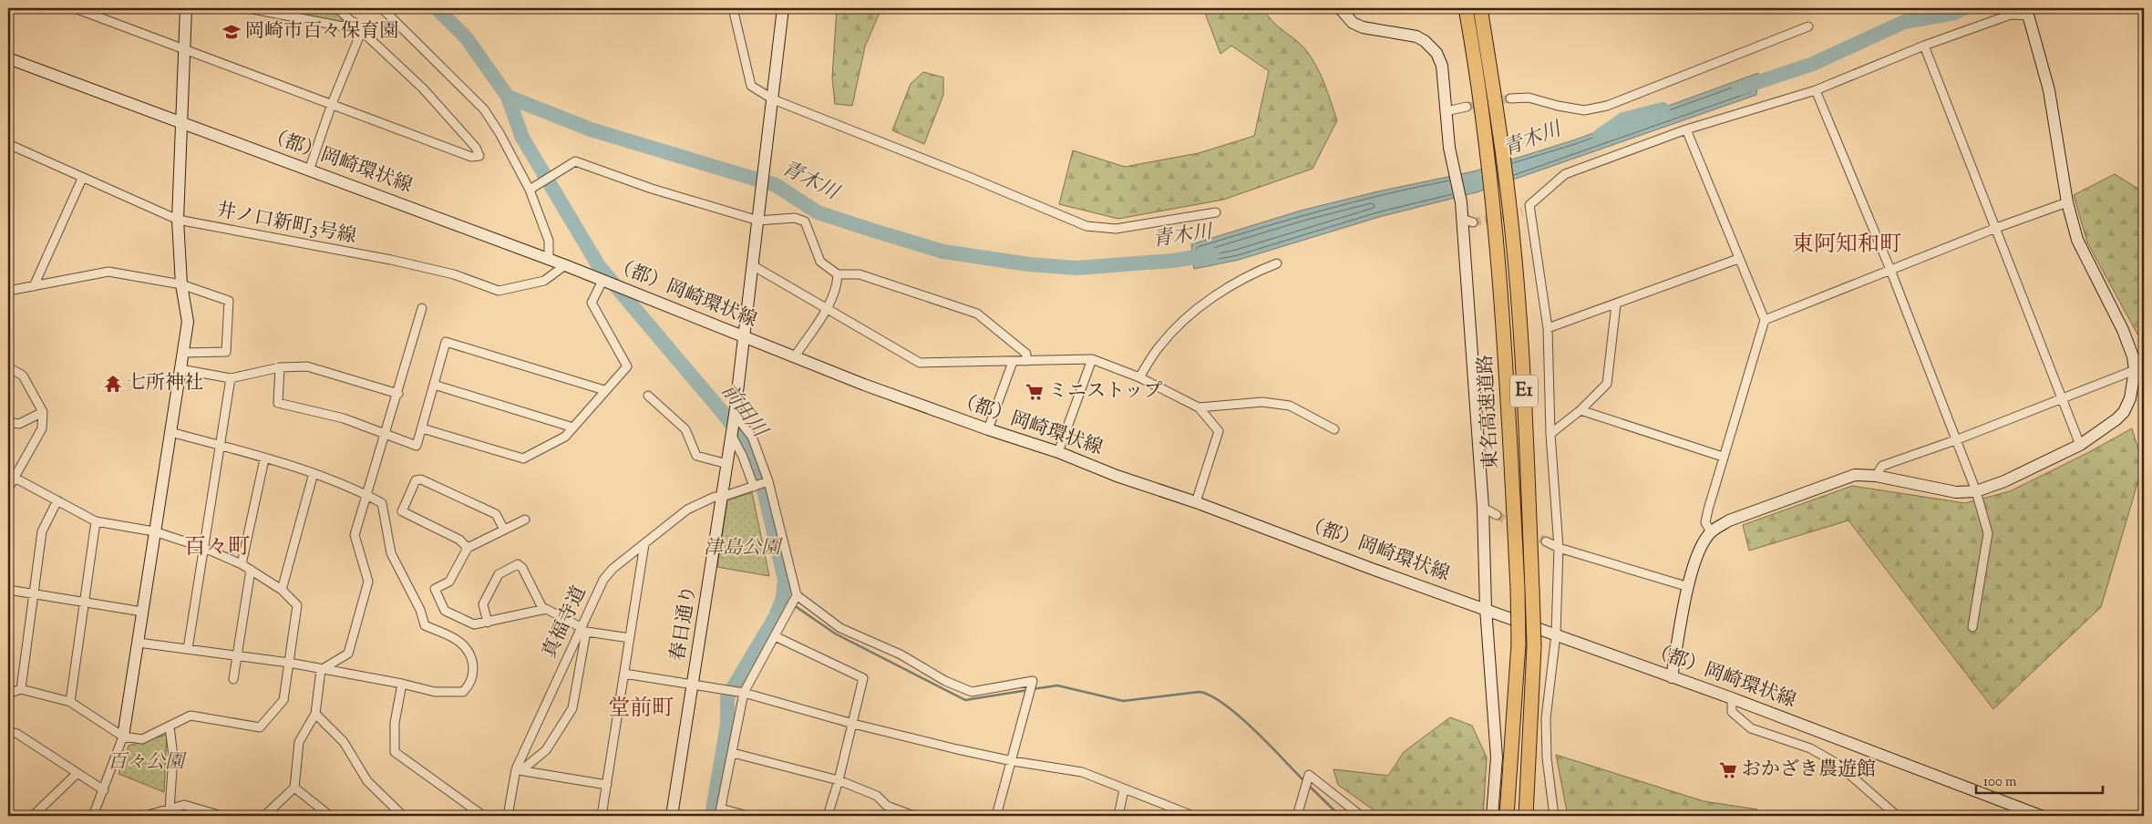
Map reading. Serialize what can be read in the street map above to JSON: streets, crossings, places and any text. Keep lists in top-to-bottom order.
{
  "streets": {
    "highway": ["E1", "東名高速道路"],
    "street": [
      "（都）岡崎環状線",
      "井ノ口新町3号線",
      "真福寺道",
      "春日通り"
    ]
  },
  "crossings": [
    ["（都）岡崎環状線", "井ノ口新町3号線"],
    ["真福寺道", "春日通り"]
  ],
  "districts": ["東阿知和町", "百々町", "堂前町"],
  "water": ["青木川", "前田川"],
  "parks": ["津島公園", "百々公園"],
  "places": {
    "school or university": ["岡崎市百々保育園"],
    "temple": ["七所神社"],
    "supermarket": ["ミニストップ", "おかざき農遊館"]
  },
  "scale_bar": "100 m"
}
